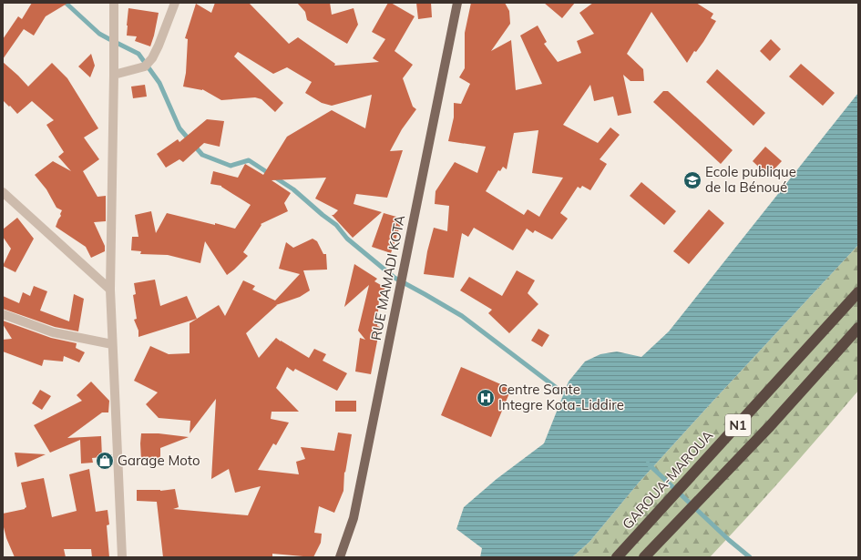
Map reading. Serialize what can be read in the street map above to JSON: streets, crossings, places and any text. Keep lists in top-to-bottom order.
{
  "streets": {
    "highway": ["N1", "GAROUA-MAROUA"],
    "main road": ["RUE MAMADI KOTA"]
  },
  "places": {
    "school or university": ["Ecole publique de la Bénoué"],
    "hospital": ["Centre Sante Integre Kota-Liddire"],
    "shop": ["Garage Moto"]
  }
}
